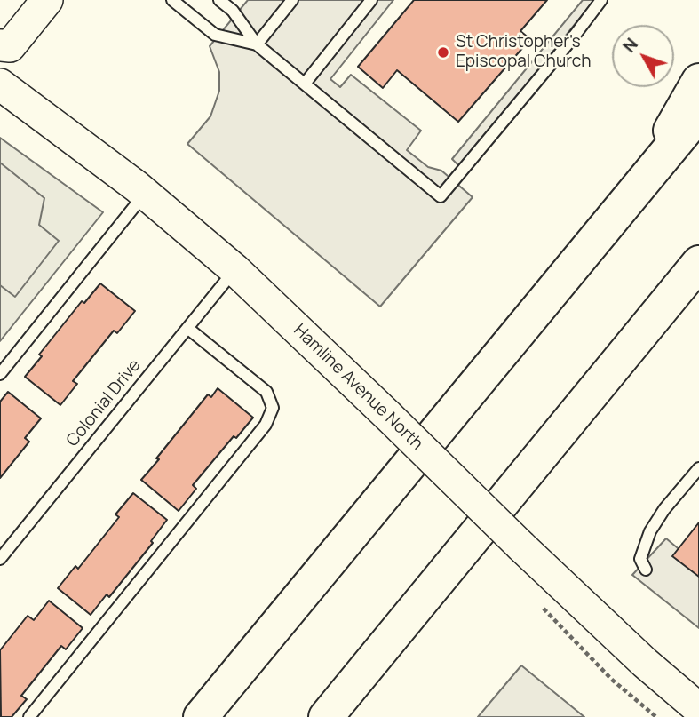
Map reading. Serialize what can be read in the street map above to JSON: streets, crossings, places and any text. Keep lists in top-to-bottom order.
{
  "streets": {
    "street": ["Hamline Avenue North"],
    "lane": ["Colonial Drive"]
  },
  "crossings": [
    ["Hamline Avenue North", "Colonial Drive"]
  ],
  "places": ["St Christopher's Episcopal Church"],
  "north": "top left"
}
